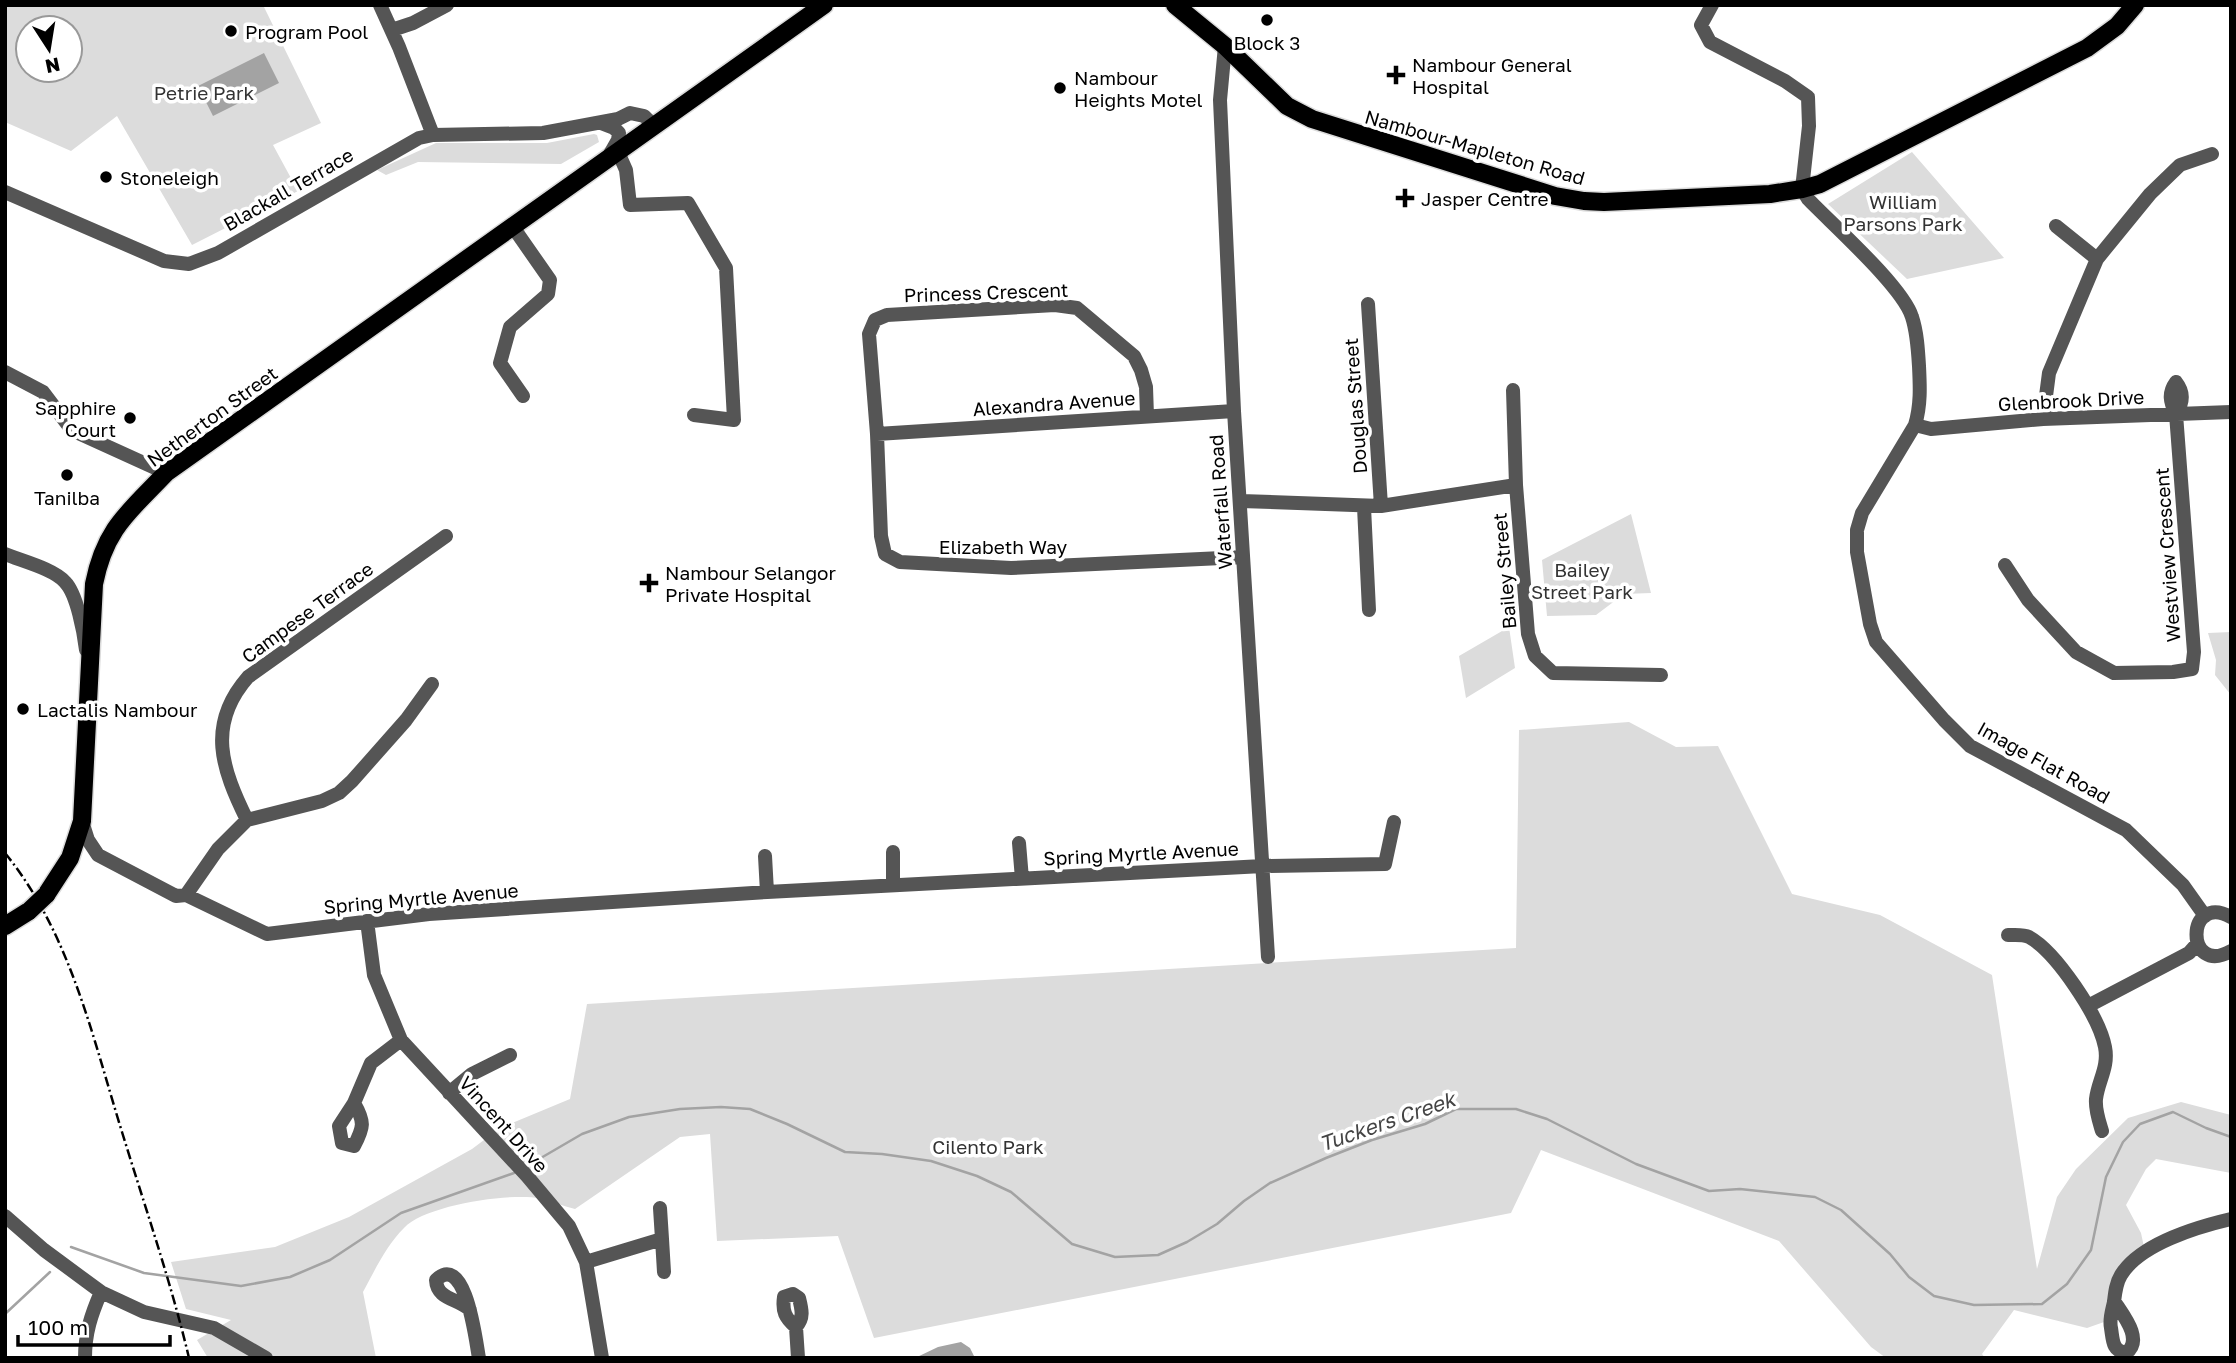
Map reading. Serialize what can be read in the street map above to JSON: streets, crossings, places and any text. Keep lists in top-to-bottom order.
{
  "streets": {
    "main road": ["Nambour-Mapleton Road", "Netherton Street"],
    "street": [
      "Blackall Terrace",
      "Princess Crescent",
      "Glenbrook Drive",
      "Alexandra Avenue",
      "Douglas Street",
      "Waterfall Road",
      "Elizabeth Way",
      "Westview Crescent",
      "Bailey Street",
      "Campese Terrace",
      "Image Flat Road",
      "Spring Myrtle Avenue",
      "Vincent Drive"
    ]
  },
  "crossings": [
    ["Nambour-Mapleton Road", "Waterfall Road"],
    ["Nambour-Mapleton Road", "Image Flat Road"],
    ["Blackall Terrace", "Netherton Street"],
    ["Princess Crescent", "Alexandra Avenue"],
    ["Princess Crescent", "Elizabeth Way"],
    ["Glenbrook Drive", "Westview Crescent"],
    ["Glenbrook Drive", "Image Flat Road"],
    ["Alexandra Avenue", "Waterfall Road"],
    ["Alexandra Avenue", "Elizabeth Way"],
    ["Netherton Street", "Spring Myrtle Avenue"],
    ["Waterfall Road", "Elizabeth Way"],
    ["Waterfall Road", "Spring Myrtle Avenue"],
    ["Spring Myrtle Avenue", "Vincent Drive"]
  ],
  "water": ["Tuckers Creek"],
  "parks": [
    "Petrie Park",
    "William Parsons Park",
    "Bailey Street Park",
    "Cilento Park"
  ],
  "places": {
    "other": [
      "Block 3",
      "Program Pool",
      "Nambour Heights Motel",
      "Stoneleigh",
      "Sapphire Court",
      "Tanilba",
      "Lactalis Nambour"
    ],
    "health": ["Nambour General Hospital", "Jasper Centre", "Nambour Selangor Private Hospital"]
  },
  "scale_bar": "100 m",
  "north": "bottom"
}
